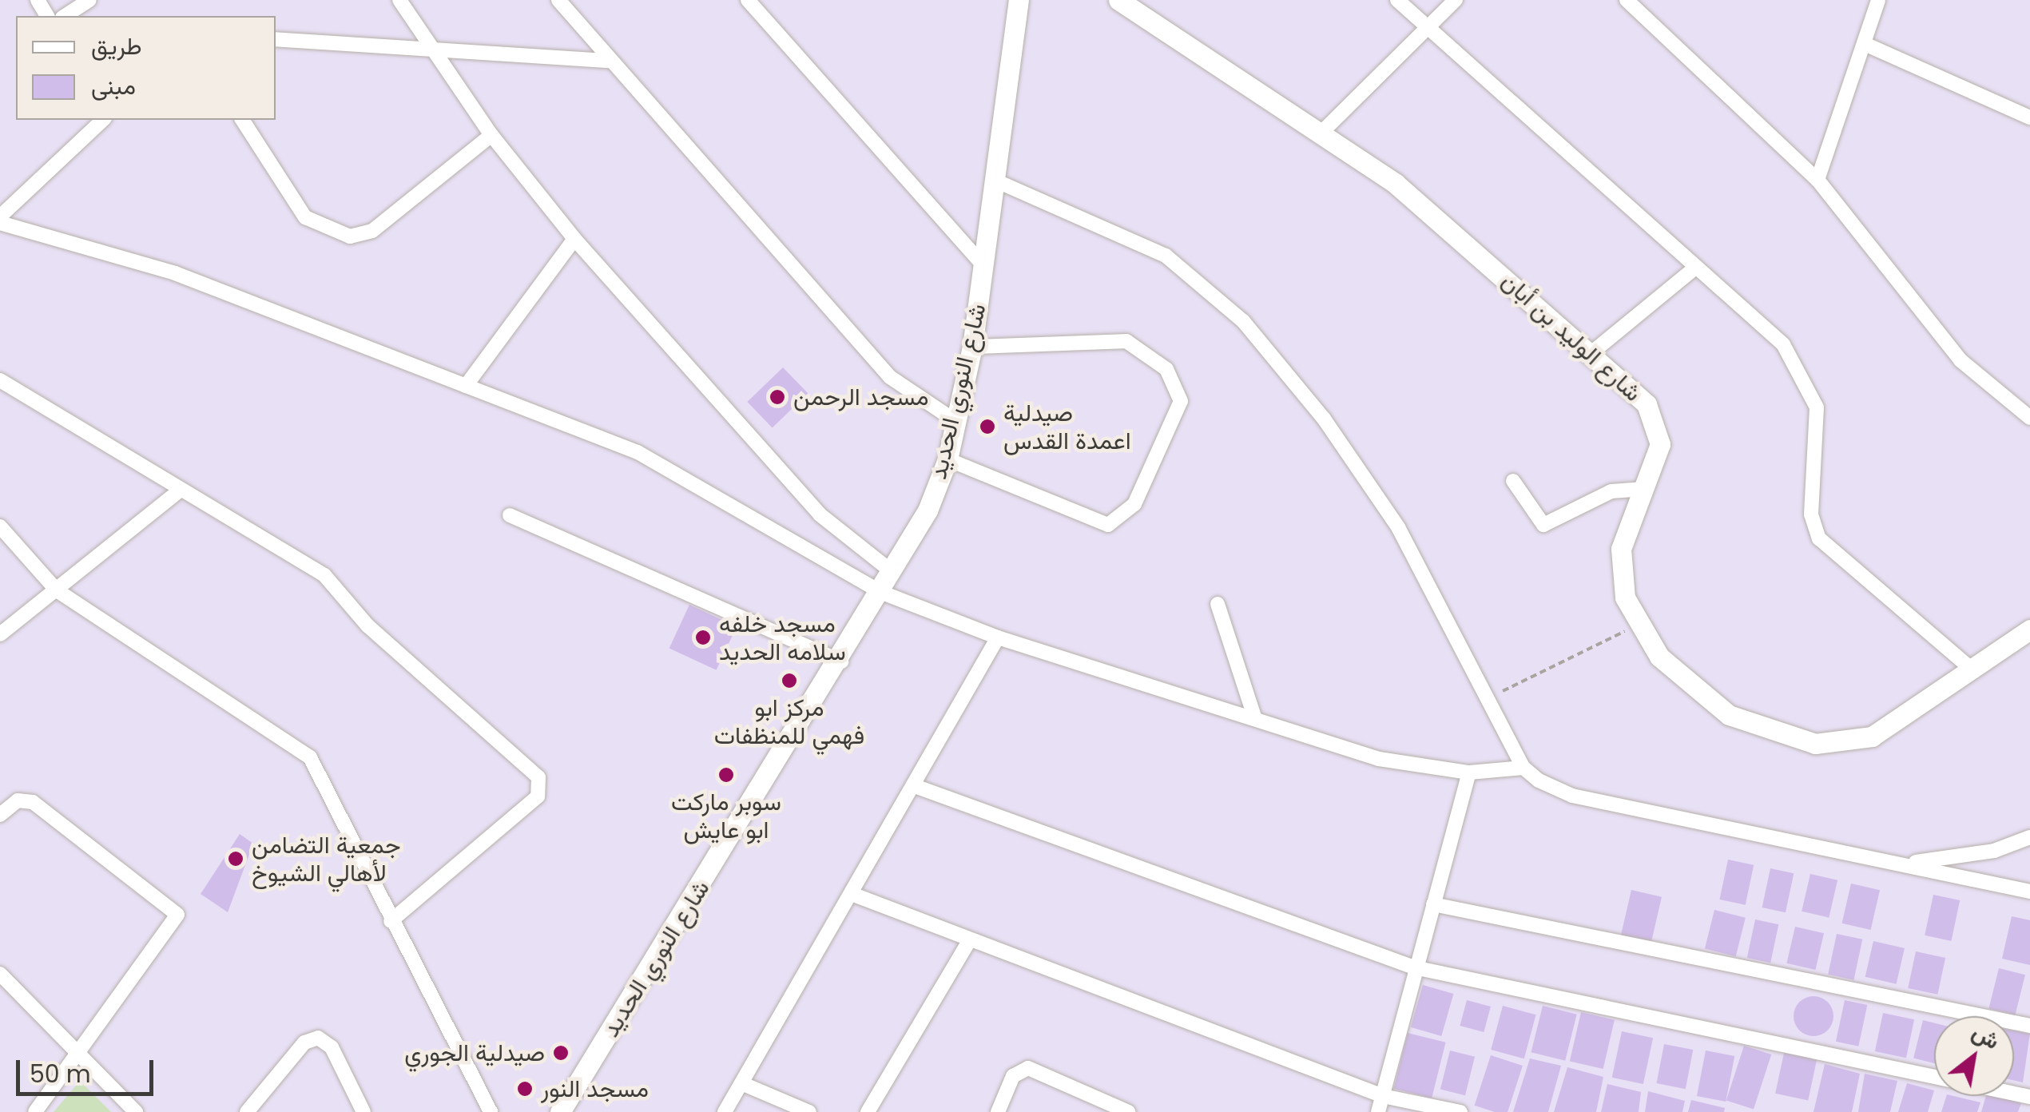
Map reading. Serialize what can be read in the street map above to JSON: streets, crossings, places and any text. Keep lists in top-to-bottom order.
{
  "streets": {
    "street": ["شارع الوليد بن أبان", "شارع النوري الحديد"]
  },
  "places": [
    "مسجد الرحمن",
    "صيدلية اعمدة القدس",
    "مسجد خلفه سلامه الحديد",
    "مركز ابو فهمي للمنظفات",
    "سوبر ماركت ابو عايش",
    "جمعية التضامن لأهالي الشيوخ",
    "صيدلية الجوري",
    "مسجد النور"
  ],
  "legend": ["طريق", "مبنى"],
  "scale_bar": "50 m",
  "north": "top right"
}
